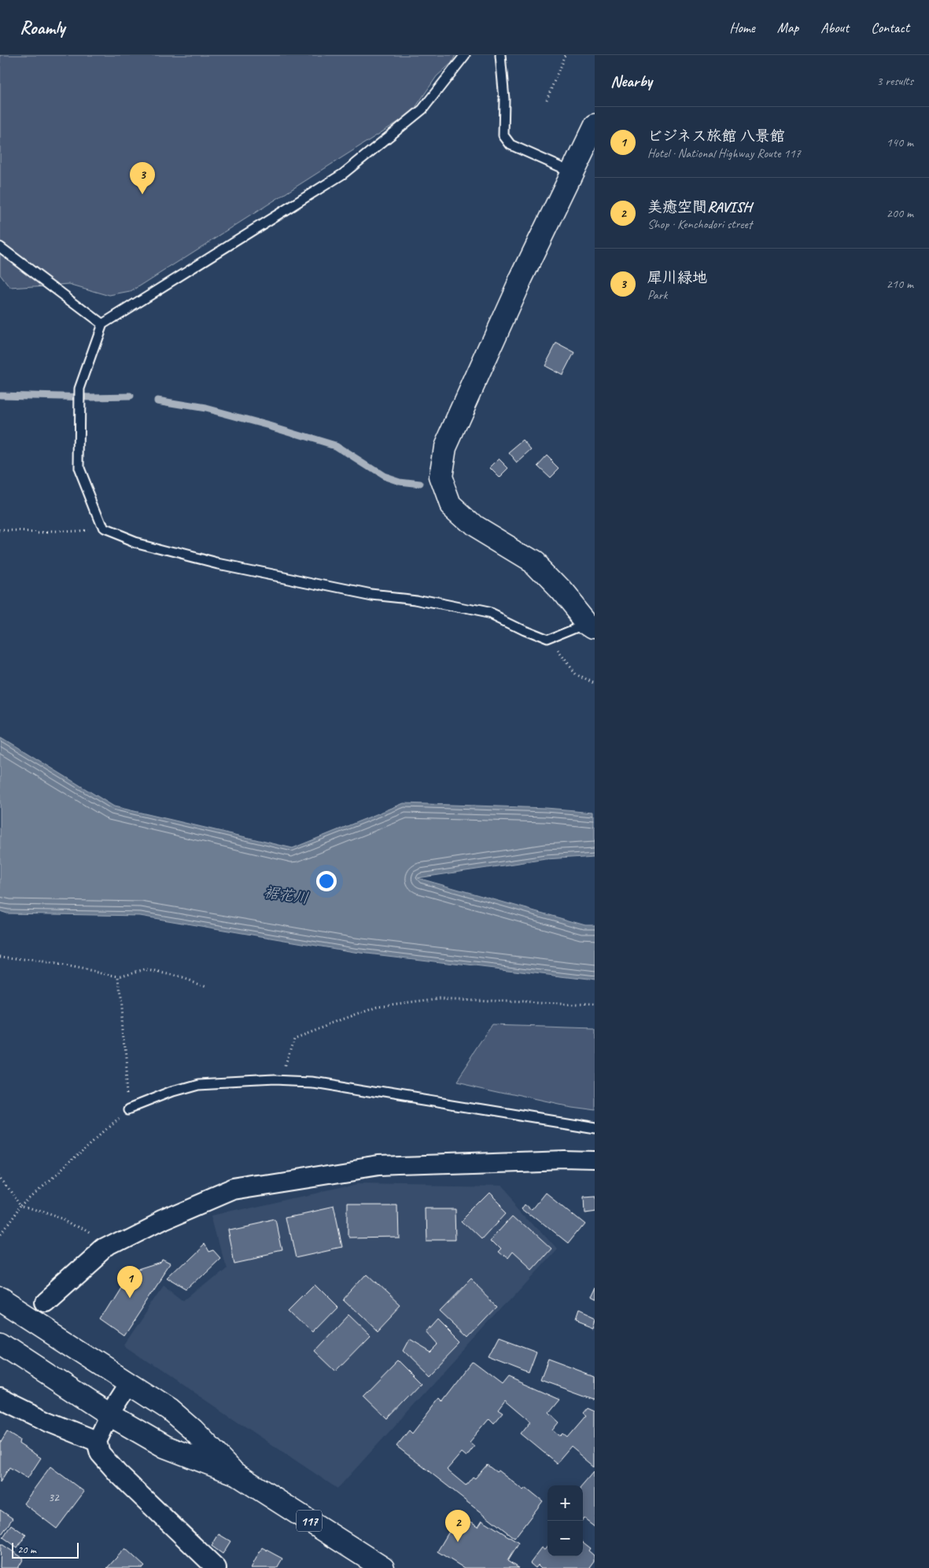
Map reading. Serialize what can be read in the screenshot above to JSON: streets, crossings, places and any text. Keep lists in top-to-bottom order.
{
  "streets": {
    "main road": ["117"]
  },
  "water": ["裾花川"],
  "house_numbers": ["32"],
  "scale_bar": "20 m",
  "page": {
    "header": "Roamly",
    "nav": [
      "Home",
      "Map",
      "About",
      "Contact"
    ],
    "heading": ["Nearby", "3 results"],
    "list": [
      {
        "mark": "1",
        "name": "ビジネス旅館 八景館",
        "note": "Hotel · National Highway Route 117",
        "value": "140 m"
      },
      {
        "mark": "2",
        "name": "美癒空間RAVISH",
        "note": "Shop · Kenchodori street",
        "value": "200 m"
      },
      {
        "mark": "3",
        "name": "犀川緑地",
        "note": "Park",
        "value": "210 m"
      }
    ],
    "pins": ["3", "1", "2"],
    "map_buttons": ["+", "−"],
    "scale": "20 m"
  }
}
